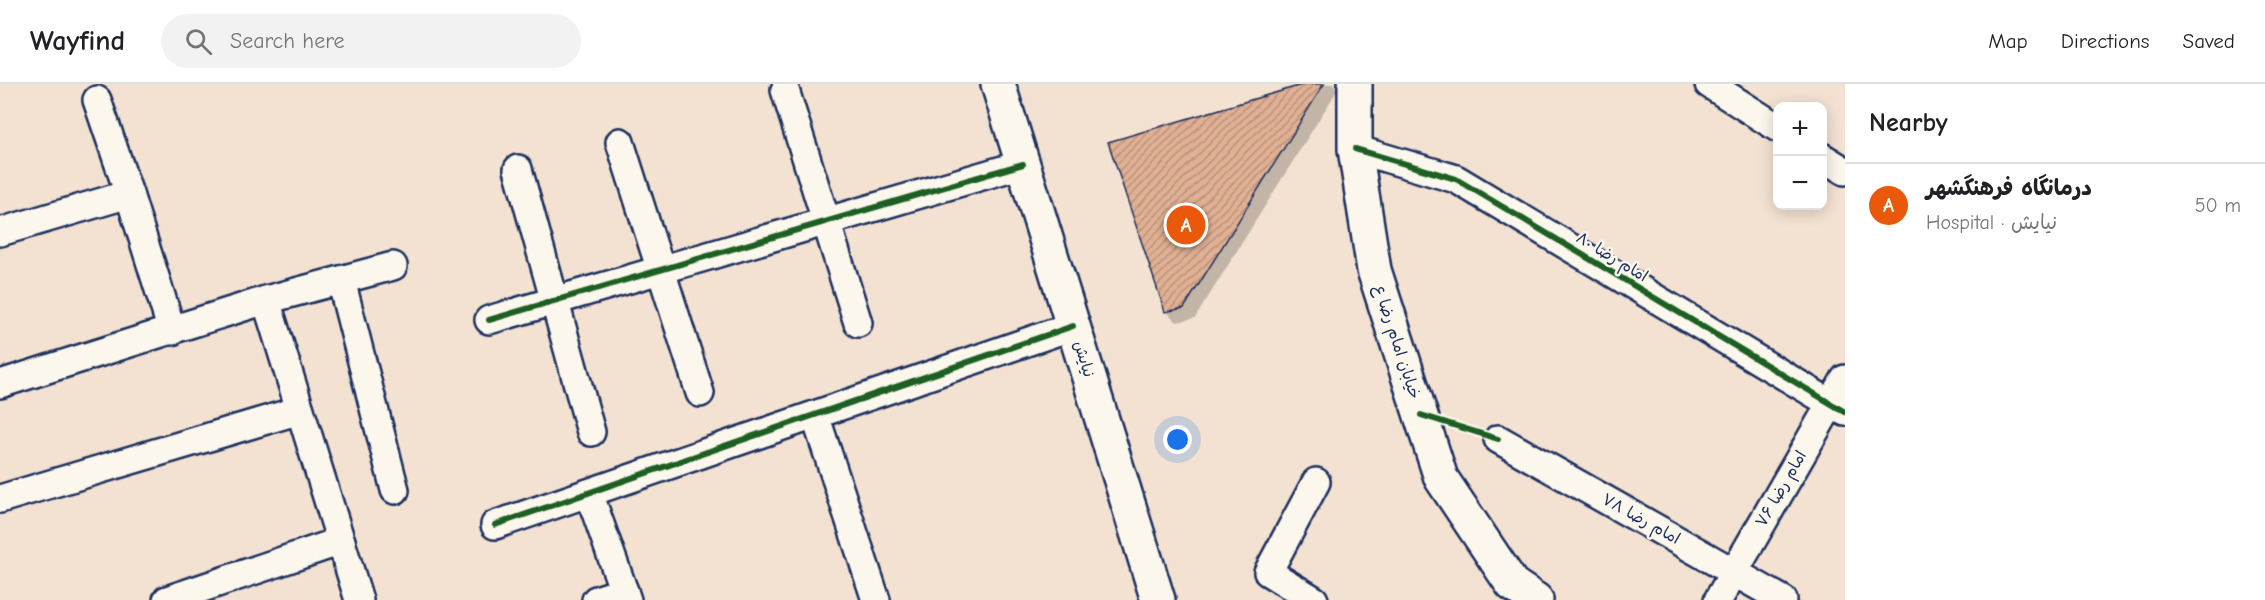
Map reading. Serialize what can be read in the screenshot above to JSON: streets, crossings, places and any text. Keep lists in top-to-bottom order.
{
  "streets": {
    "main road": ["خیابان امام رضا ع", "نیایش"],
    "street": ["امام رضا ۸۰", "امام رضا ۷۶", "امام رضا ۷۸"]
  },
  "crossings": [
    ["امام رضا ۸۰", "خیابان امام رضا ع"],
    ["امام رضا ۸۰", "امام رضا ۷۶"],
    ["امام رضا ۷۶", "امام رضا ۷۸"]
  ],
  "page": {
    "header": "Wayfind",
    "search": "Search here",
    "nav": ["Map", "Directions", "Saved"],
    "heading": "Nearby",
    "map_buttons": ["+", "−"],
    "list": [
      {
        "mark": "A",
        "name": "درمانگاه فرهنگشهر",
        "note": "Hospital · نیایش",
        "value": "50 m"
      }
    ],
    "pins": "A"
  }
}
